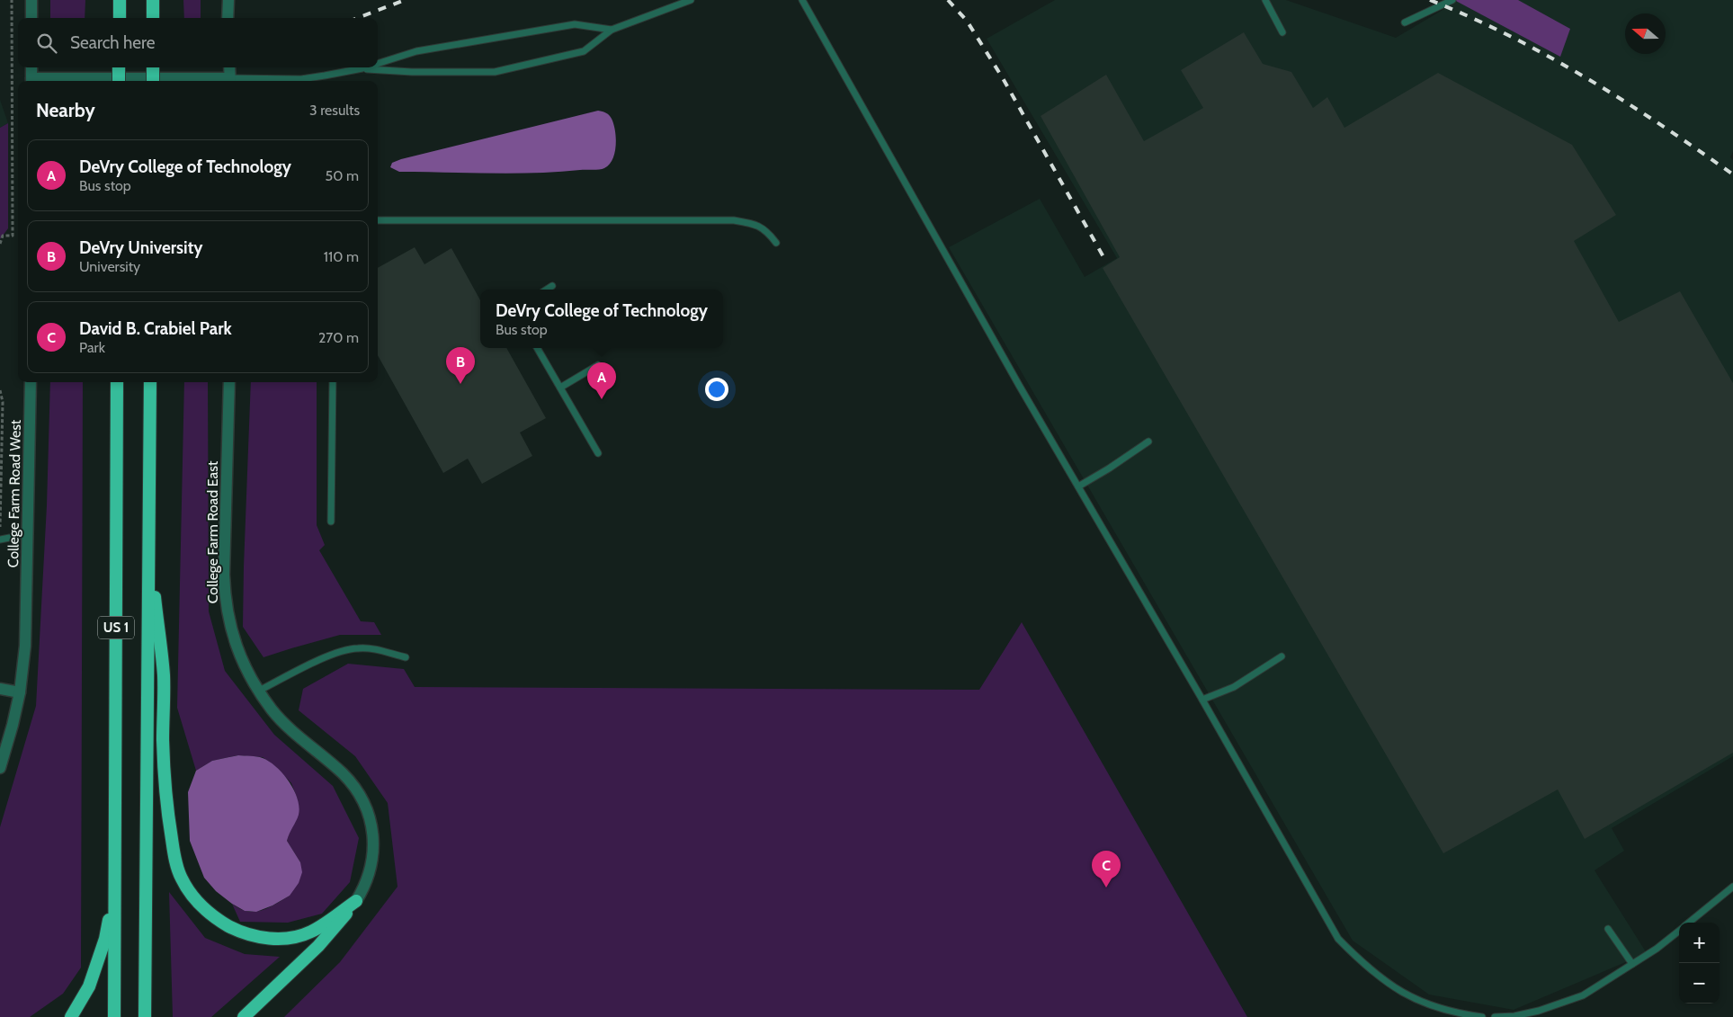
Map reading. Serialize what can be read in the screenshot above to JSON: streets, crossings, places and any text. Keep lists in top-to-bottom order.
{
  "streets": {
    "highway": ["US 1"],
    "street": ["College Farm Road West", "College Farm Road East"]
  },
  "north": "left",
  "page": {
    "search": "Search here",
    "heading": ["Nearby", "3 results"],
    "list": [
      {
        "mark": "A",
        "name": "DeVry College of Technology",
        "note": "Bus stop",
        "value": "50 m"
      },
      {
        "mark": "B",
        "name": "DeVry University",
        "note": "University",
        "value": "110 m"
      },
      {
        "mark": "C",
        "name": "David B. Crabiel Park",
        "note": "Park",
        "value": "270 m"
      }
    ],
    "popup": ["DeVry College of Technology", "Bus stop"],
    "pins": ["B", "A", "C"],
    "map_buttons": ["+", "−"]
  }
}
